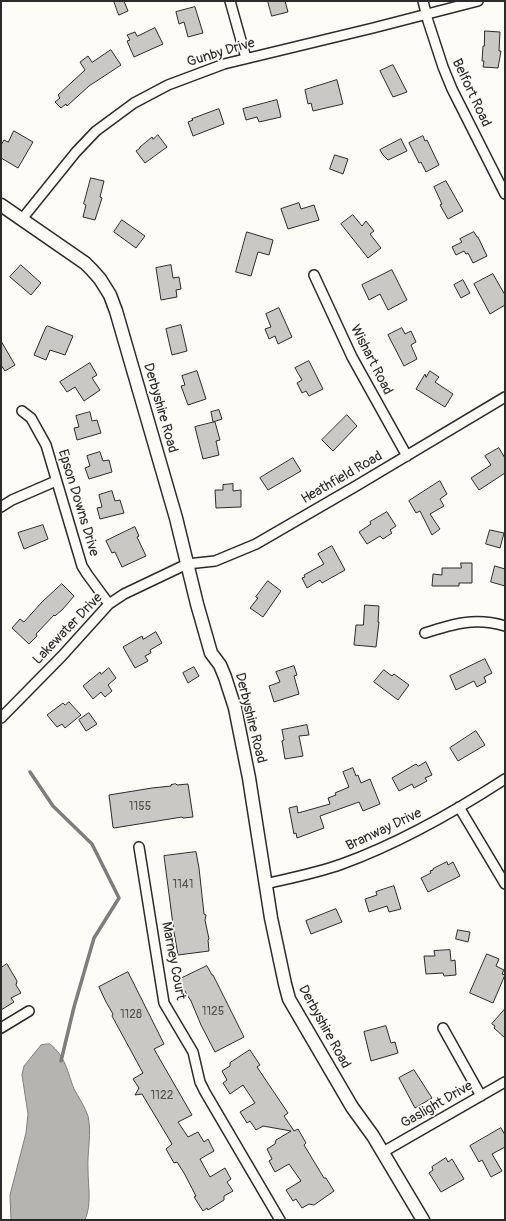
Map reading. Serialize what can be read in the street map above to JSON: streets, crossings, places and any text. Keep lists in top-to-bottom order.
{
  "streets": {
    "street": [
      "Gunby Drive",
      "Belfort Road",
      "Wishart Road",
      "Derbyshire Road",
      "Heathfield Road",
      "Epson Downs Drive",
      "Lakewater Drive",
      "Branway Drive",
      "Marney Court",
      "Gaslight Drive"
    ]
  },
  "crossings": [
    ["Gunby Drive", "Belfort Road"],
    ["Gunby Drive", "Derbyshire Road"],
    ["Wishart Road", "Heathfield Road"],
    ["Derbyshire Road", "Heathfield Road"],
    ["Derbyshire Road", "Lakewater Drive"],
    ["Derbyshire Road", "Branway Drive"],
    ["Derbyshire Road", "Gaslight Drive"],
    ["Heathfield Road", "Lakewater Drive"],
    ["Epson Downs Drive", "Lakewater Drive"]
  ],
  "house_numbers": [
    "1155",
    "1141",
    "1125",
    "1128",
    "1122"
  ]
}
